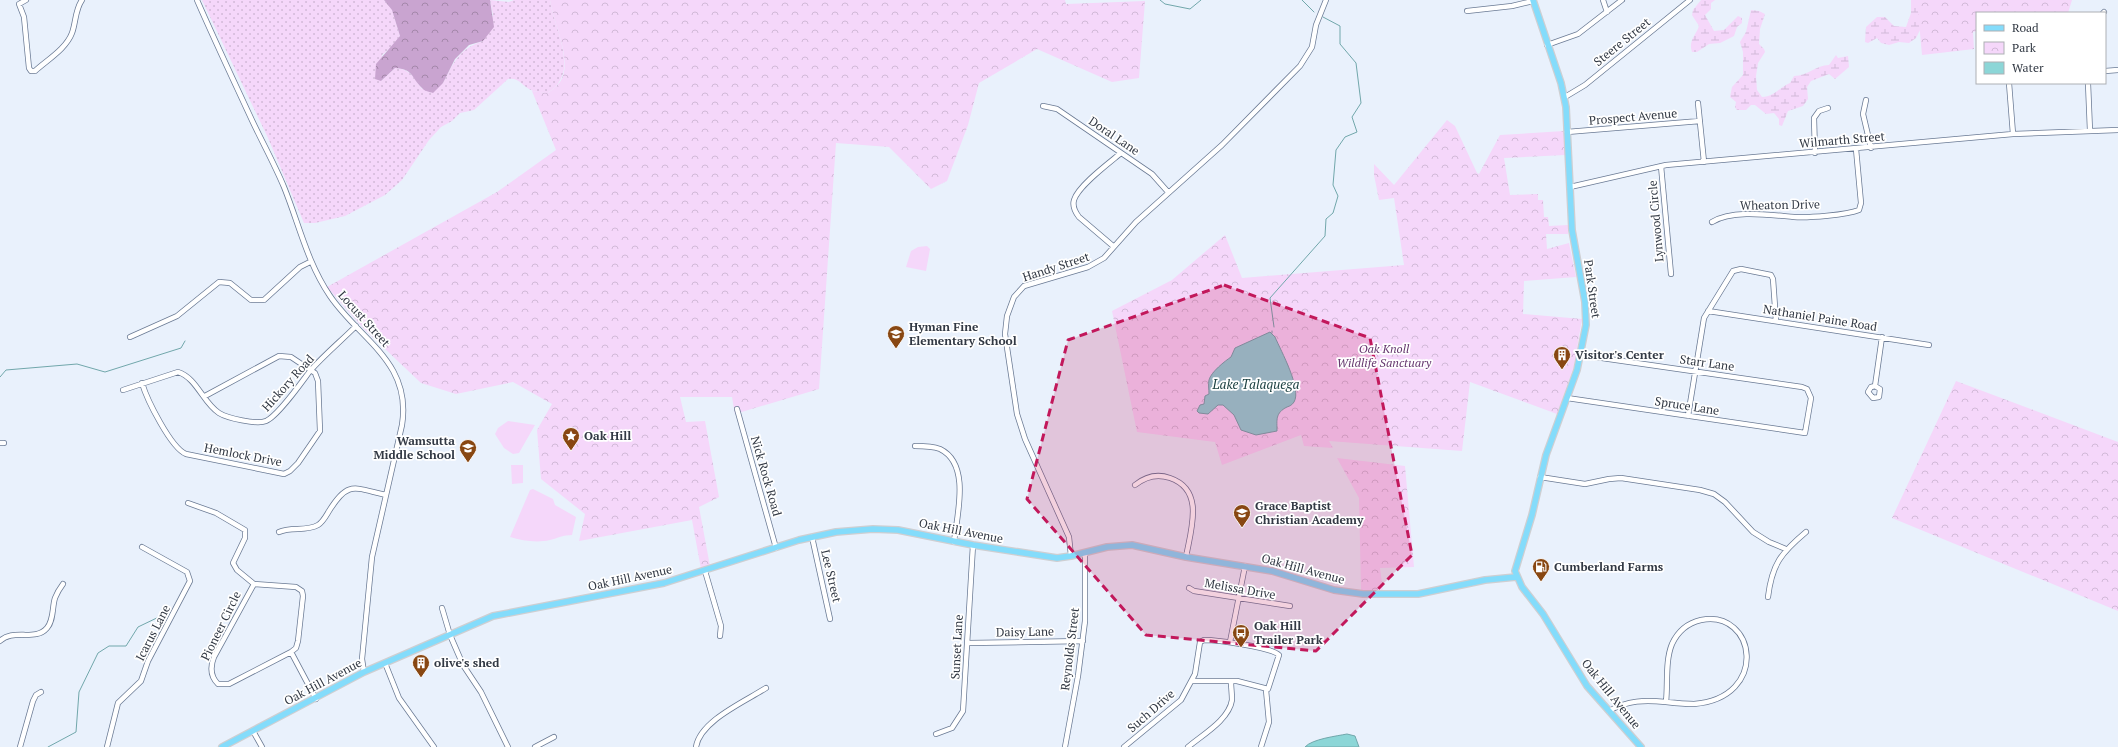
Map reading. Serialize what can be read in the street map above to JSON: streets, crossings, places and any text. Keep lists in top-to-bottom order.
{
  "streets": {
    "main road": ["Park Street", "Oak Hill Avenue"],
    "street": [
      "Steere Street",
      "Prospect Avenue",
      "Doral Lane",
      "Wilmarth Street",
      "Wheaton Drive",
      "Lynwood Circle",
      "Handy Street",
      "Nathaniel Paine Road",
      "Locust Street",
      "Starr Lane",
      "Hickory Road",
      "Spruce Lane",
      "Hemlock Drive",
      "Nick Rock Road",
      "Lee Street",
      "Melissa Drive",
      "Pioneer Circle",
      "Daisy Lane",
      "Icarus Lane",
      "Sunset Lane",
      "Reynolds Street",
      "Such Drive"
    ]
  },
  "crossings": [
    ["Steere Street", "Park Street"],
    ["Prospect Avenue", "Park Street"],
    ["Doral Lane", "Handy Street"],
    ["Wilmarth Street", "Wheaton Drive"],
    ["Wilmarth Street", "Lynwood Circle"],
    ["Wilmarth Street", "Park Street"],
    ["Handy Street", "Oak Hill Avenue"],
    ["Park Street", "Starr Lane"],
    ["Park Street", "Spruce Lane"],
    ["Park Street", "Oak Hill Avenue"],
    ["Locust Street", "Hickory Road"],
    ["Locust Street", "Oak Hill Avenue"],
    ["Starr Lane", "Spruce Lane"],
    ["Hickory Road", "Hemlock Drive"],
    ["Nick Rock Road", "Oak Hill Avenue"],
    ["Oak Hill Avenue", "Lee Street"],
    ["Oak Hill Avenue", "Sunset Lane"],
    ["Oak Hill Avenue", "Reynolds Street"],
    ["Daisy Lane", "Sunset Lane"],
    ["Daisy Lane", "Reynolds Street"]
  ],
  "water": ["Lake Talaquega"],
  "parks": ["Oak Knoll Wildlife Sanctuary"],
  "places": {
    "school or university": ["Hyman Fine Elementary School", "Wamsutta Middle School", "Grace Baptist Christian Academy"],
    "building": ["Visitor's Center", "olive's shed"],
    "place": ["Oak Hill"],
    "fuel station": ["Cumberland Farms"],
    "bus stop": ["Oak Hill Trailer Park"]
  },
  "legend": ["Road", "Park", "Water"]
}
